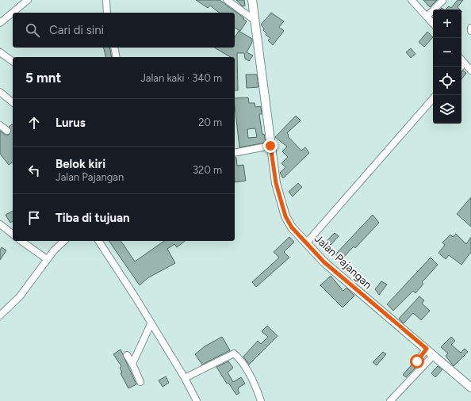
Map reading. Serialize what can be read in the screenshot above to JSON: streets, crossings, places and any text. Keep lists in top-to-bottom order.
{
  "streets": {
    "main road": ["Jalan Pajangan"]
  },
  "page": {
    "map_buttons": ["+", "−"],
    "search": "Cari di sini",
    "heading": ["5 mnt", "Jalan kaki · 340 m"],
    "list": [
      ["Lurus", "20 m"],
      ["Belok kiri", "Jalan Pajangan", "320 m"],
      "Tiba di tujuan"
    ]
  }
}
